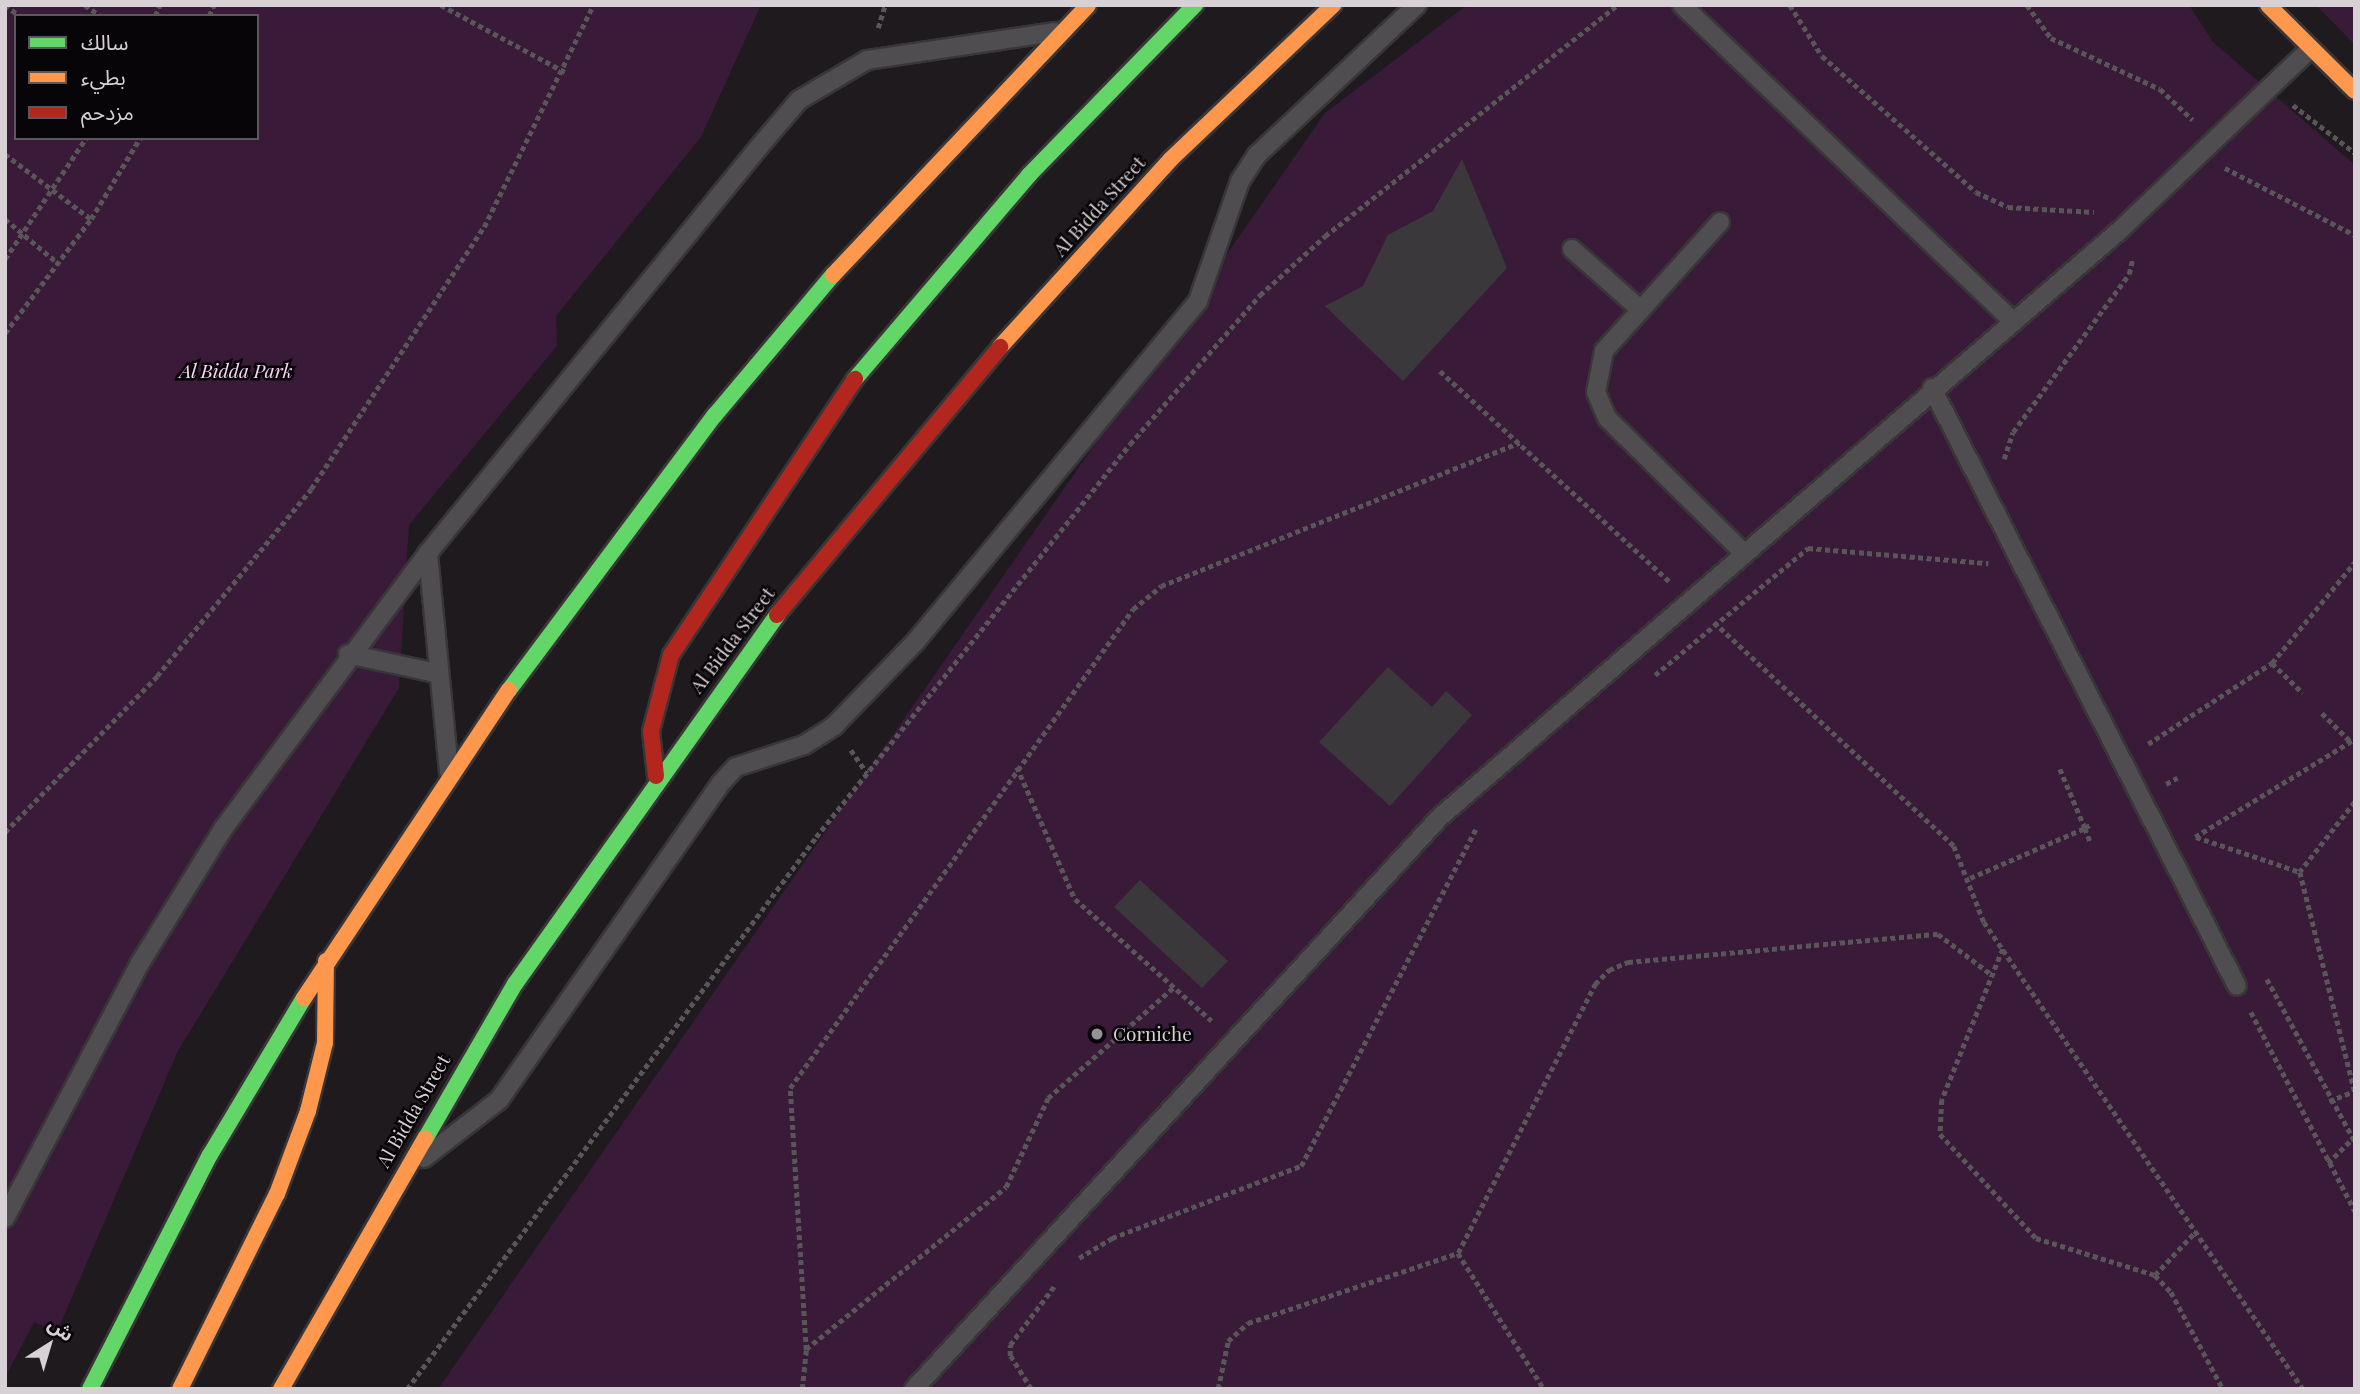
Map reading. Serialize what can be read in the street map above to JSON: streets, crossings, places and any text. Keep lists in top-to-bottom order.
{
  "streets": {
    "main road": ["Al Bidda Street"]
  },
  "parks": ["Al Bidda Park"],
  "places": ["Corniche"],
  "legend": ["سالك", "بطيء", "مزدحم"],
  "north": "top right"
}
